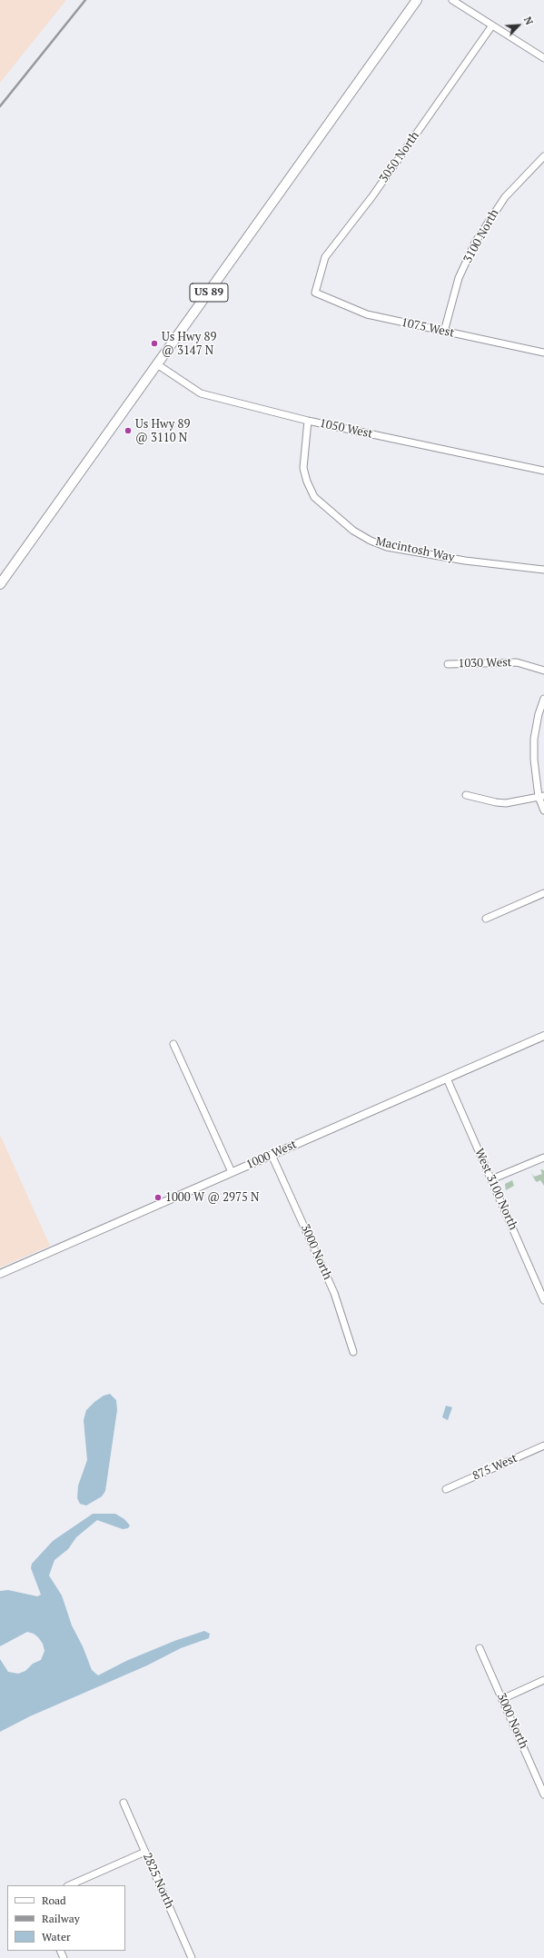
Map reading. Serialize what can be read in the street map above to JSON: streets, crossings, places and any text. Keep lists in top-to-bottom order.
{
  "streets": {
    "main road": ["US 89"],
    "street": [
      "3050 North",
      "3100 North",
      "1075 West",
      "1050 West",
      "Macintosh Way",
      "1030 West",
      "1000 West",
      "West 3100 North",
      "3000 North",
      "875 West",
      "2825 North"
    ]
  },
  "crossings": [
    ["3050 North", "1075 West"],
    ["3100 North", "1075 West"],
    ["US 89", "1050 West"],
    ["1050 West", "Macintosh Way"],
    ["1000 West", "West 3100 North"],
    ["1000 West", "3000 North"]
  ],
  "places": ["Us Hwy 89 @ 3147 N", "Us Hwy 89 @ 3110 N", "1000 W @ 2975 N"],
  "legend": ["Road", "Railway", "Water"],
  "north": "top right"
}
